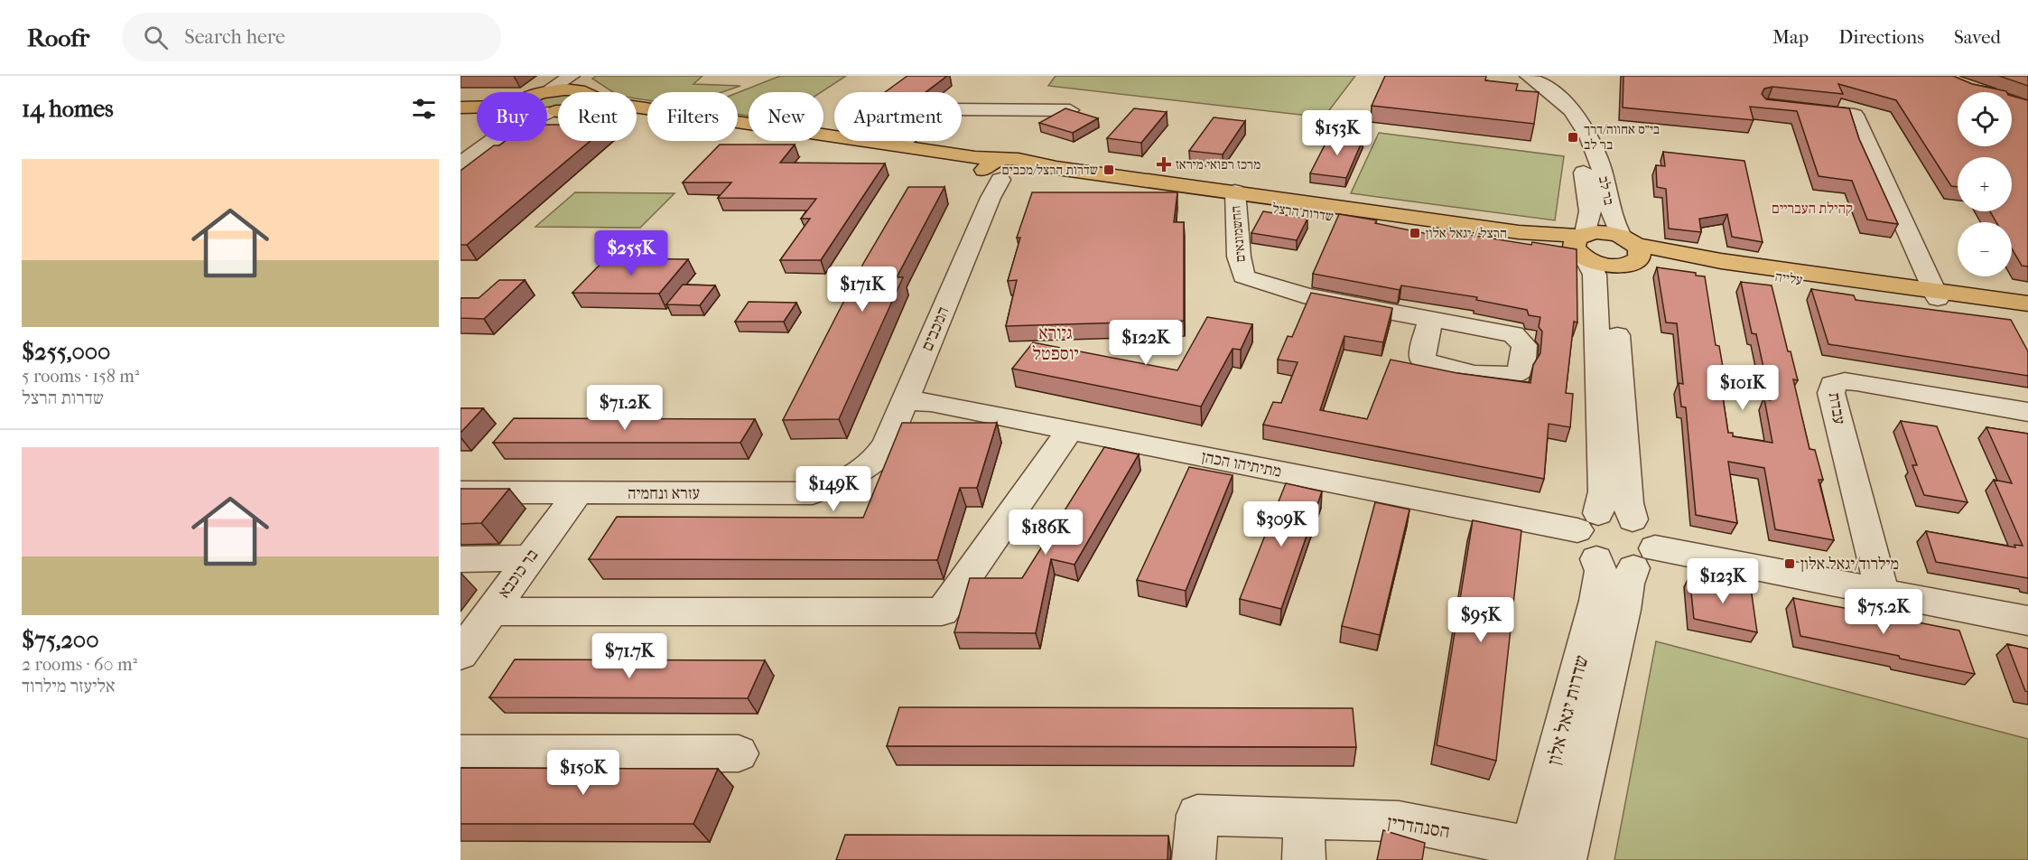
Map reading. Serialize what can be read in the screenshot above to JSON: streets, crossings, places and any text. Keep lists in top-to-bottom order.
{
  "streets": {
    "main road": ["שדרות הרצל", "עלייה"],
    "street": [
      "בר לב",
      "החשמונאים",
      "המכבים",
      "עבדת",
      "מתיתיהו הכהן",
      "עזרא ונחמיה",
      "בר כוכבא",
      "שדרות יגאל אלון",
      "הסנהדרין"
    ]
  },
  "crossings": [
    ["בר לב", "שדרות הרצל"],
    ["בר לב", "עלייה"],
    ["בר לב", "שדרות יגאל אלון"],
    ["שדרות הרצל", "החשמונאים"],
    ["שדרות הרצל", "המכבים"],
    ["שדרות הרצל", "שדרות יגאל אלון"],
    ["המכבים", "מתיתיהו הכהן"],
    ["המכבים", "עזרא ונחמיה"],
    ["מתיתיהו הכהן", "שדרות יגאל אלון"],
    ["עזרא ונחמיה", "בר כוכבא"],
    ["שדרות יגאל אלון", "הסנהדרין"]
  ],
  "districts": ["קהילת העבריים", "גיורא יוספטל"],
  "places": {
    "transit": [
      "בי״ס אחווה/דרך בר לב",
      "שדרות הרצל/מכבים",
      "הרצל / יגאל אלון",
      "מילרוד/יגאל אלון"
    ],
    "health": ["מרכז רפואי מיראז"]
  },
  "page": {
    "header": "Roofr",
    "search": "Search here",
    "nav": ["Map", "Directions", "Saved"],
    "heading": "14 homes",
    "map_buttons": ["+", "−"],
    "chip": [
      "Buy",
      "Rent",
      "Filters",
      "New",
      "Apartment"
    ],
    "price": [
      "$153K",
      "$255K",
      "$171K",
      "$122K",
      "$101K",
      "$71.2K",
      "$149K",
      "$309K",
      "$186K",
      "$123K",
      "$75.2K",
      "$95K",
      "$71.7K",
      "$150K"
    ],
    "list": [
      {
        "name": "$255,000",
        "note": "5 rooms · 158 m² · שדרות הרצל"
      },
      {
        "name": "$75,200",
        "note": "2 rooms · 60 m² · אליעזר מילרוד"
      }
    ]
  }
}
